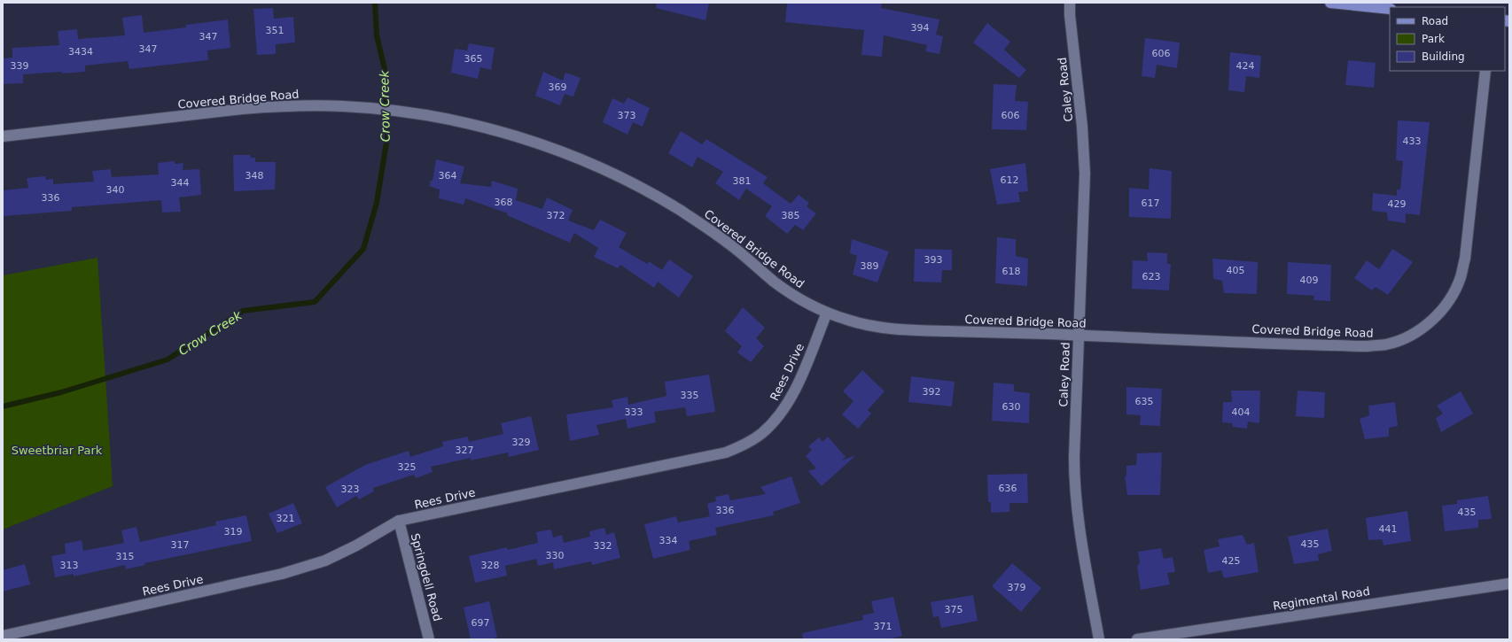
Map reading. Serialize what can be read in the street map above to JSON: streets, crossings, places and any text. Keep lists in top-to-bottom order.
{
  "streets": {
    "street": [
      "Caley Road",
      "Covered Bridge Road",
      "Rees Drive",
      "Springdell Road",
      "Regimental Road"
    ]
  },
  "crossings": [
    ["Caley Road", "Covered Bridge Road"],
    ["Covered Bridge Road", "Rees Drive"],
    ["Rees Drive", "Springdell Road"]
  ],
  "water": ["Crow Creek"],
  "parks": ["Sweetbriar Park"],
  "house_numbers": [
    "394",
    "351",
    "347",
    "347",
    "3434",
    "606",
    "365",
    "339",
    "424",
    "369",
    "373",
    "606",
    "433",
    "348",
    "364",
    "612",
    "381",
    "344",
    "340",
    "336",
    "368",
    "617",
    "429",
    "372",
    "385",
    "393",
    "389",
    "405",
    "618",
    "623",
    "409",
    "392",
    "335",
    "635",
    "630",
    "333",
    "404",
    "329",
    "327",
    "325",
    "636",
    "323",
    "336",
    "435",
    "321",
    "441",
    "319",
    "334",
    "435",
    "317",
    "332",
    "330",
    "315",
    "425",
    "313",
    "328",
    "379",
    "375",
    "697",
    "371"
  ],
  "legend": ["Road", "Park", "Building"]
}
